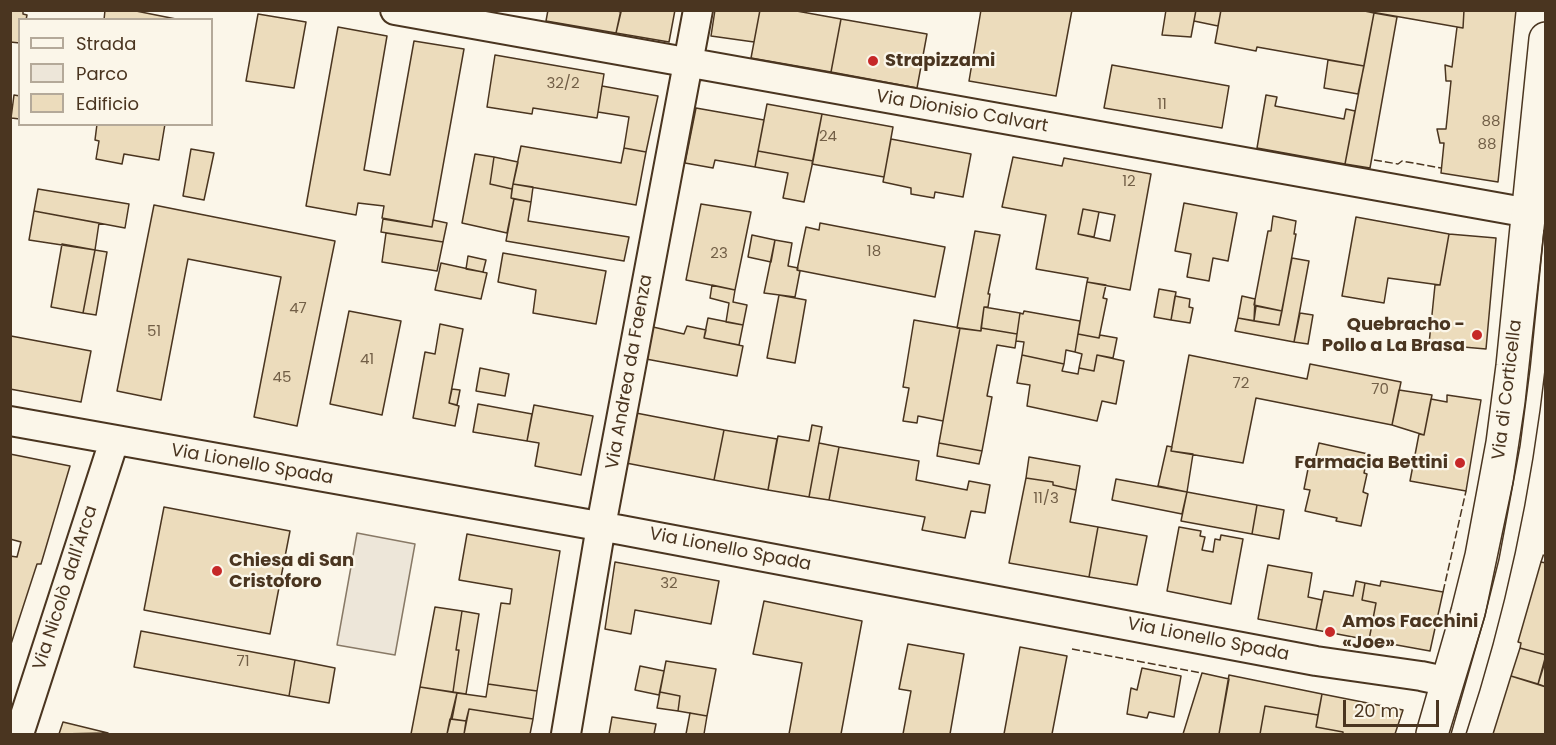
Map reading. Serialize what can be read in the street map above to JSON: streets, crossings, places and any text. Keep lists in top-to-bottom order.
{
  "streets": {
    "main road": ["Via di Corticella"],
    "street": [
      "Via Dionisio Calvart",
      "Via Andrea da Faenza",
      "Via Lionello Spada",
      "Via Nicolò dall'Arca"
    ]
  },
  "crossings": [
    ["Via Dionisio Calvart", "Via Andrea da Faenza"],
    ["Via Dionisio Calvart", "Via di Corticella"],
    ["Via Andrea da Faenza", "Via Lionello Spada"],
    ["Via di Corticella", "Via Lionello Spada"],
    ["Via Lionello Spada", "Via Nicolò dall'Arca"]
  ],
  "places": [
    "Strapizzami",
    "Quebracho - Pollo a La Brasa",
    "Farmacia Bettini",
    "Chiesa di San Cristoforo",
    "Amos Facchini «Joe»"
  ],
  "house_numbers": [
    "32/2",
    "11",
    "88",
    "24",
    "88",
    "12",
    "18",
    "23",
    "47",
    "51",
    "41",
    "45",
    "72",
    "70",
    "11/3",
    "32",
    "71"
  ],
  "legend": ["Strada", "Parco", "Edificio"],
  "scale_bar": "20 m"
}
